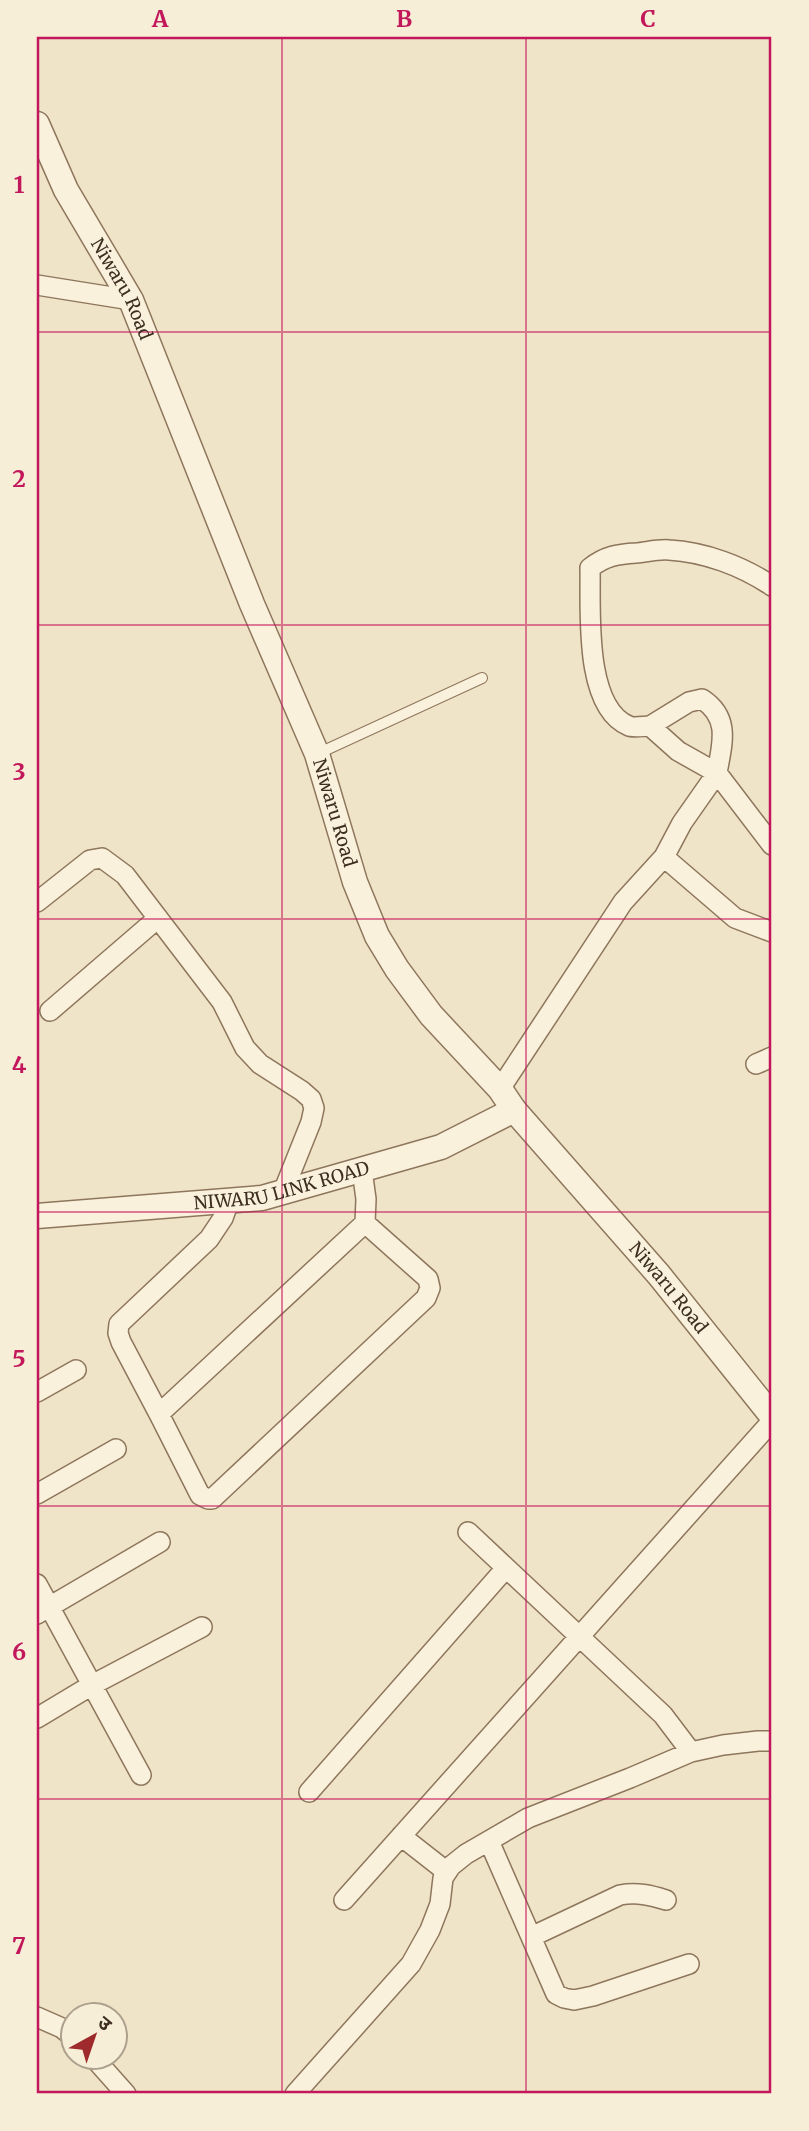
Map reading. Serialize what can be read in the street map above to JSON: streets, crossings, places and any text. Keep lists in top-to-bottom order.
{
  "streets": {
    "street": ["Niwaru Road", "NIWARU LINK ROAD"]
  },
  "crossings": [
    ["Niwaru Road", "NIWARU LINK ROAD"]
  ],
  "north": "top right",
  "grid": {
    "columns": ["A", "B", "C"],
    "rows": [
      "1",
      "2",
      "3",
      "4",
      "5",
      "6",
      "7"
    ]
  }
}
